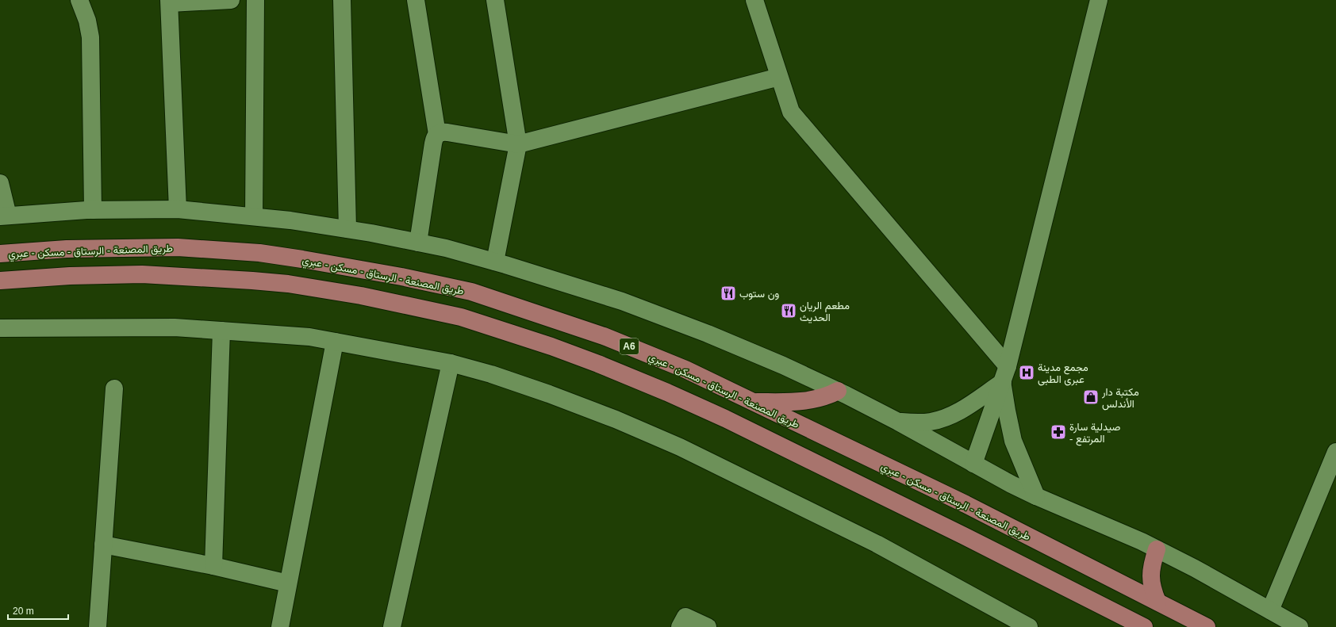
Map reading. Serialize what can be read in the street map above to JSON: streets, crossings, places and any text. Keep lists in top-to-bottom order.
{
  "streets": {
    "highway": ["طريق المصنعة - الرستاق - مسكن - عبري", "A6"]
  },
  "places": {
    "restaurant": ["ون ستوب", "مطعم الريان الحديث"],
    "hospital": ["مجمع مدينة عبرى الطبى"],
    "shop": ["مكتبة دار الأندلس"],
    "pharmacy": ["صيدلية سارة - المرتفع"]
  },
  "scale_bar": "20 m"
}
